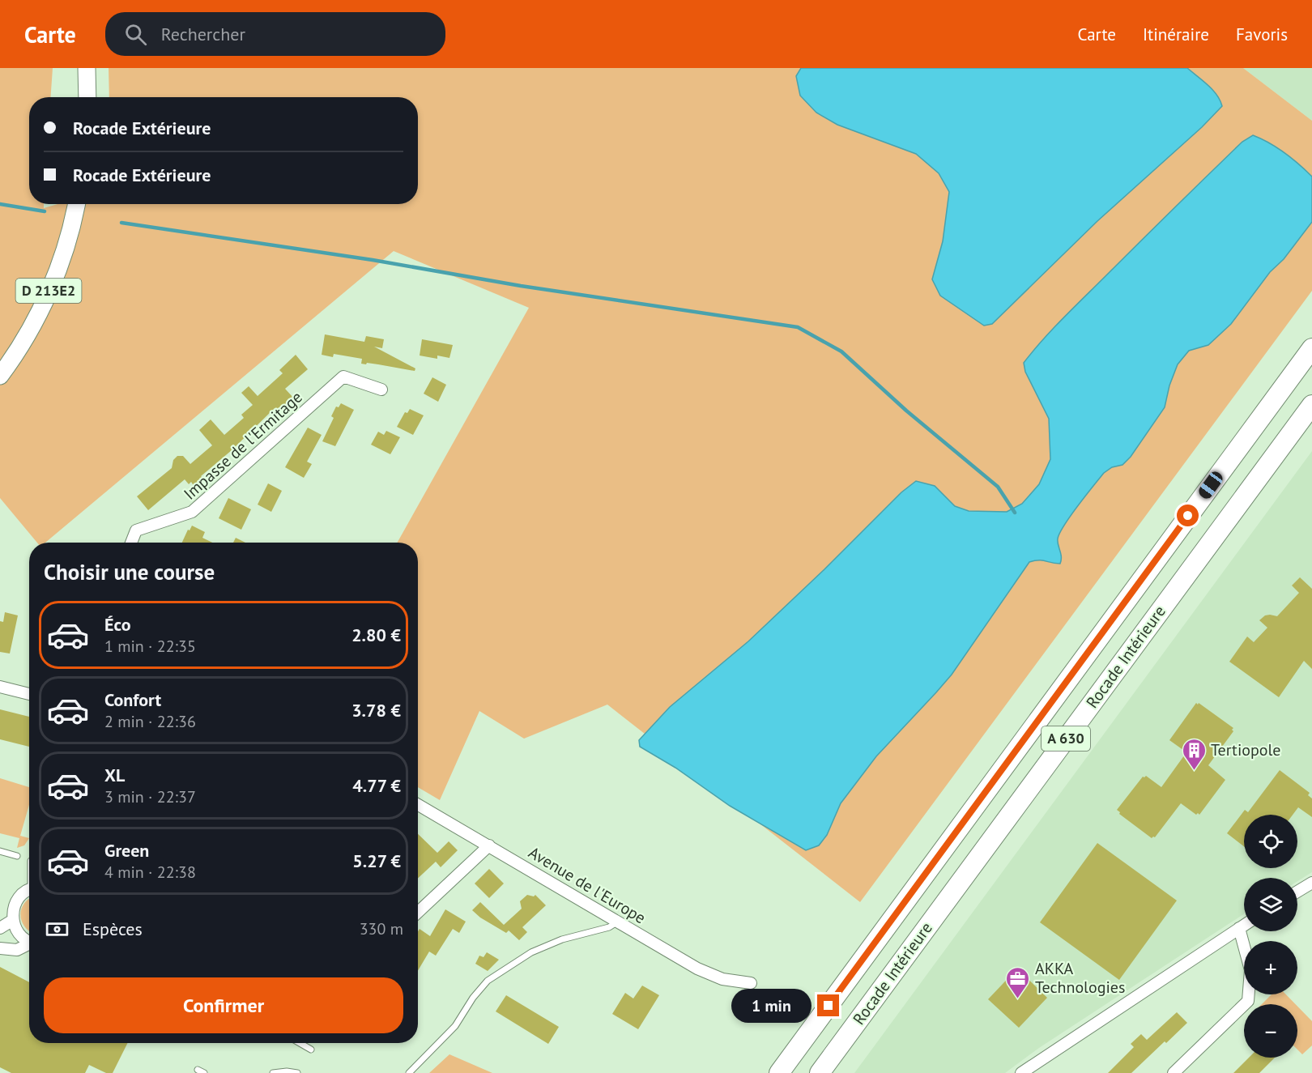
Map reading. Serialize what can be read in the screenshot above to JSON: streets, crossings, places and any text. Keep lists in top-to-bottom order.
{
  "streets": {
    "highway": ["Rocade Intérieure", "A 630"],
    "main road": ["D 213E2"],
    "street": ["Impasse de l'Ermitage", "Avenue de l'Europe"]
  },
  "places": {
    "building": ["Tertiopole"],
    "office": ["AKKA Technologies"]
  },
  "page": {
    "header": "Carte",
    "search": "Rechercher",
    "nav": ["Carte", "Itinéraire", "Favoris"],
    "banner": ["Rocade Extérieure", "Rocade Extérieure"],
    "heading": "Choisir une course",
    "list": [
      {
        "name": "Éco",
        "note": "1 min · 22:35",
        "value": "2.80 €"
      },
      {
        "name": "Confort",
        "note": "2 min · 22:36",
        "value": "3.78 €"
      },
      {
        "name": "XL",
        "note": "3 min · 22:37",
        "value": "4.77 €"
      },
      {
        "name": "Green",
        "note": "4 min · 22:38",
        "value": "5.27 €"
      }
    ],
    "map_buttons": ["+", "−"],
    "pay": ["Espèces", "330 m"],
    "buttons": "Confirmer",
    "bubble": "1 min"
  }
}
